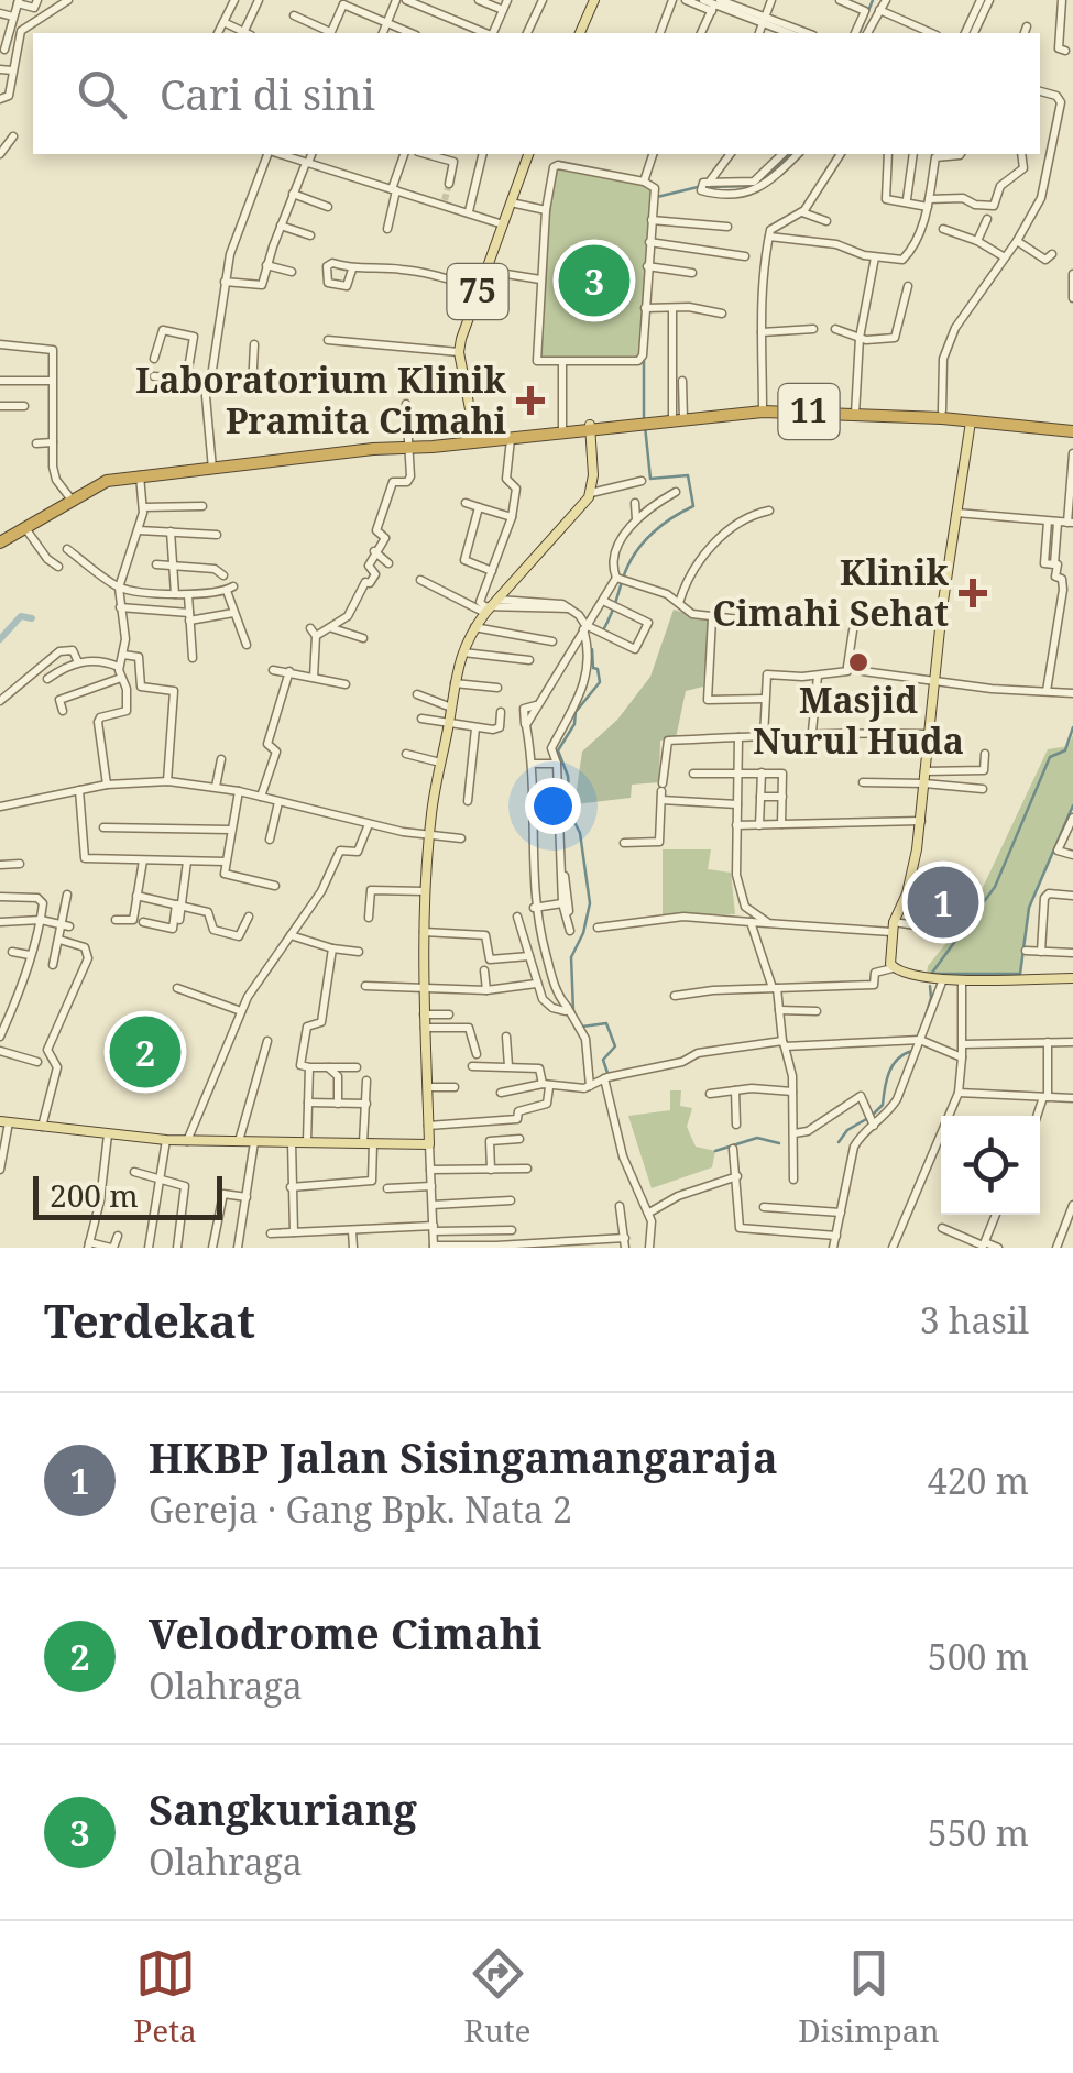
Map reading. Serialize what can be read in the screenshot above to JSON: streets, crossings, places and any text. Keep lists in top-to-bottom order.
{
  "streets": {
    "highway": ["11"],
    "main road": ["75"]
  },
  "crossings": [
    ["75", "11"]
  ],
  "places": {
    "health": ["Laboratorium Klinik Pramita Cimahi", "Klinik Cimahi Sehat"],
    "other": ["Masjid Nurul Huda"]
  },
  "scale_bar": "200 m",
  "page": {
    "search": "Cari di sini",
    "pins": ["3", "1", "2"],
    "scale": "200 m",
    "heading": ["Terdekat", "3 hasil"],
    "list": [
      {
        "mark": "1",
        "name": "HKBP Jalan Sisingamangaraja",
        "note": "Gereja · Gang Bpk. Nata 2",
        "value": "420 m"
      },
      {
        "mark": "2",
        "name": "Velodrome Cimahi",
        "note": "Olahraga",
        "value": "500 m"
      },
      {
        "mark": "3",
        "name": "Sangkuriang",
        "note": "Olahraga",
        "value": "550 m"
      }
    ],
    "nav": ["Peta", "Rute", "Disimpan"]
  }
}
